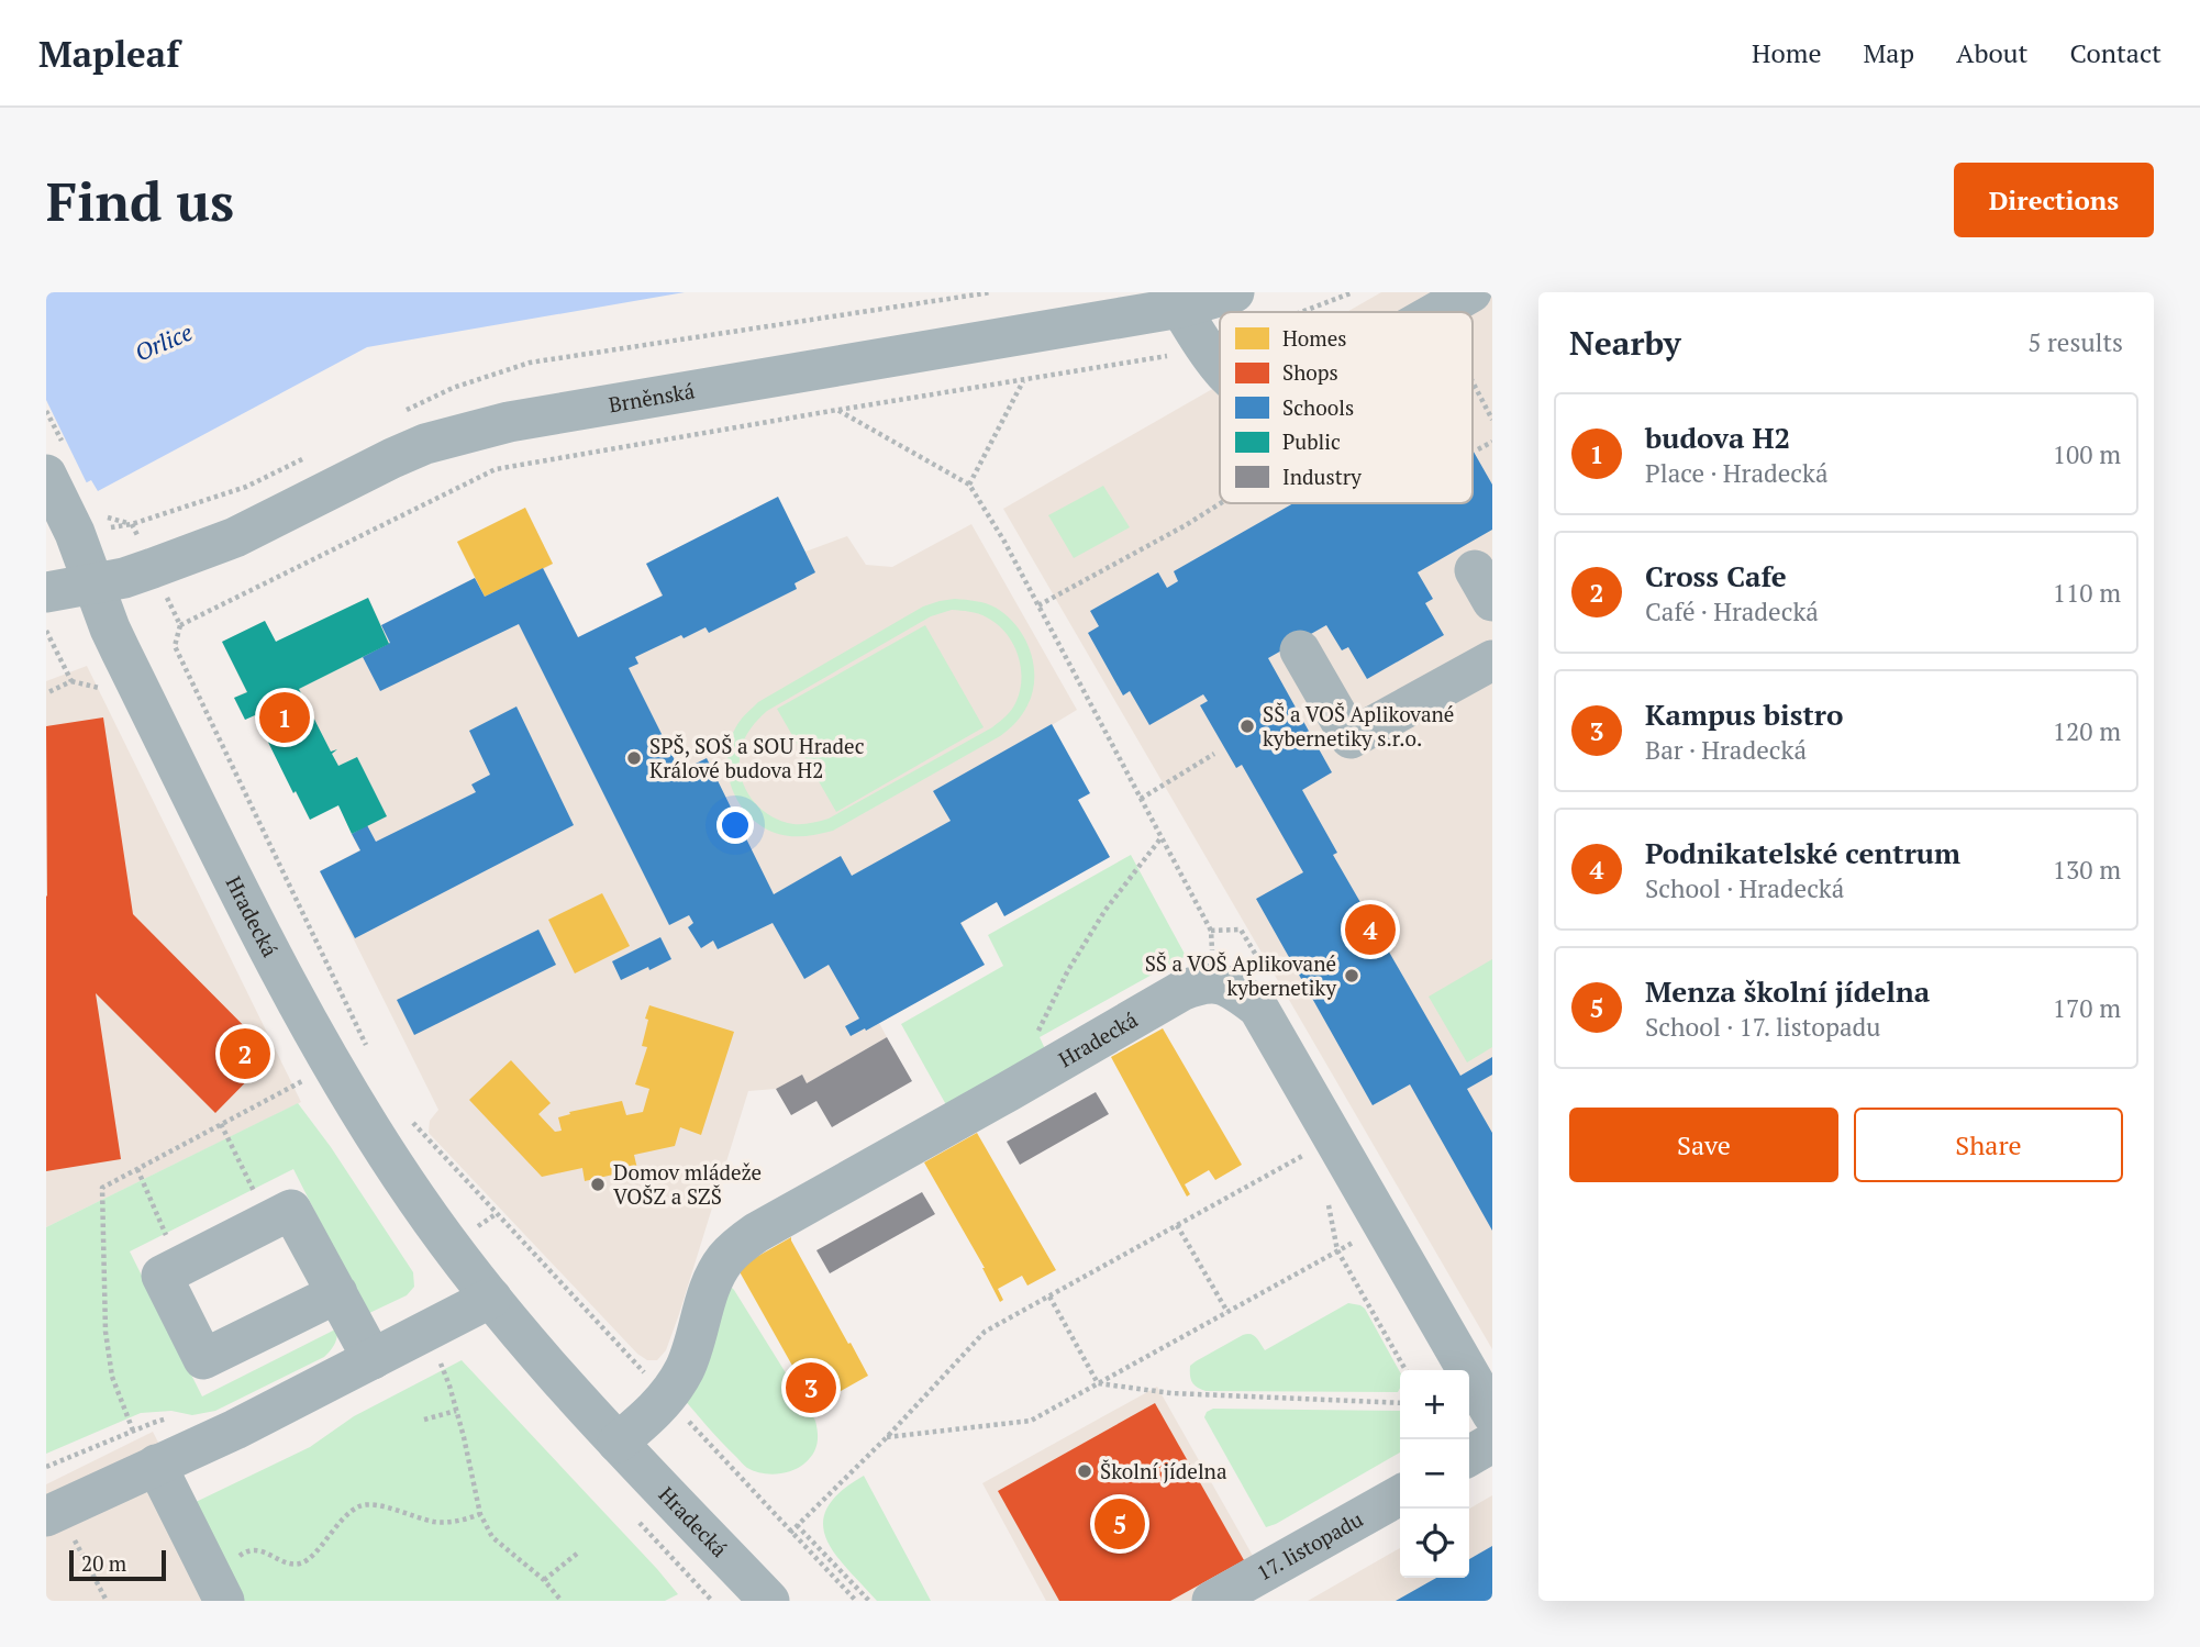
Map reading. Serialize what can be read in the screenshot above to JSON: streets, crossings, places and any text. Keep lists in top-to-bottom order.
{
  "streets": {
    "street": ["Brněnská", "Hradecká", "17. listopadu"]
  },
  "crossings": [
    ["Brněnská", "Hradecká"]
  ],
  "water": ["Orlice"],
  "places": [
    "SŠ a VOŠ Aplikované kybernetiky s.r.o.",
    "SPŠ, SOŠ a SOU Hradec Králové budova H2",
    "SŠ a VOŠ Aplikované kybernetiky",
    "Domov mládeže VOŠZ a SZŠ",
    "Školní jídelna"
  ],
  "legend": [
    "Homes",
    "Shops",
    "Schools",
    "Public",
    "Industry"
  ],
  "scale_bar": "20 m",
  "page": {
    "header": "Mapleaf",
    "nav": [
      "Home",
      "Map",
      "About",
      "Contact"
    ],
    "buttons": [
      "Directions",
      ["Save", "Share"]
    ],
    "title": "Find us",
    "heading": ["Nearby", "5 results"],
    "list": [
      {
        "mark": "1",
        "name": "budova H2",
        "note": "Place · Hradecká",
        "value": "100 m"
      },
      {
        "mark": "2",
        "name": "Cross Cafe",
        "note": "Café · Hradecká",
        "value": "110 m"
      },
      {
        "mark": "3",
        "name": "Kampus bistro",
        "note": "Bar · Hradecká",
        "value": "120 m"
      },
      {
        "mark": "4",
        "name": "Podnikatelské centrum",
        "note": "School · Hradecká",
        "value": "130 m"
      },
      {
        "mark": "5",
        "name": "Menza školní jídelna",
        "note": "School · 17. listopadu",
        "value": "170 m"
      }
    ],
    "pins": [
      "1",
      "4",
      "2",
      "3",
      "5"
    ],
    "map_buttons": ["+", "−"],
    "scale": "20 m"
  }
}
